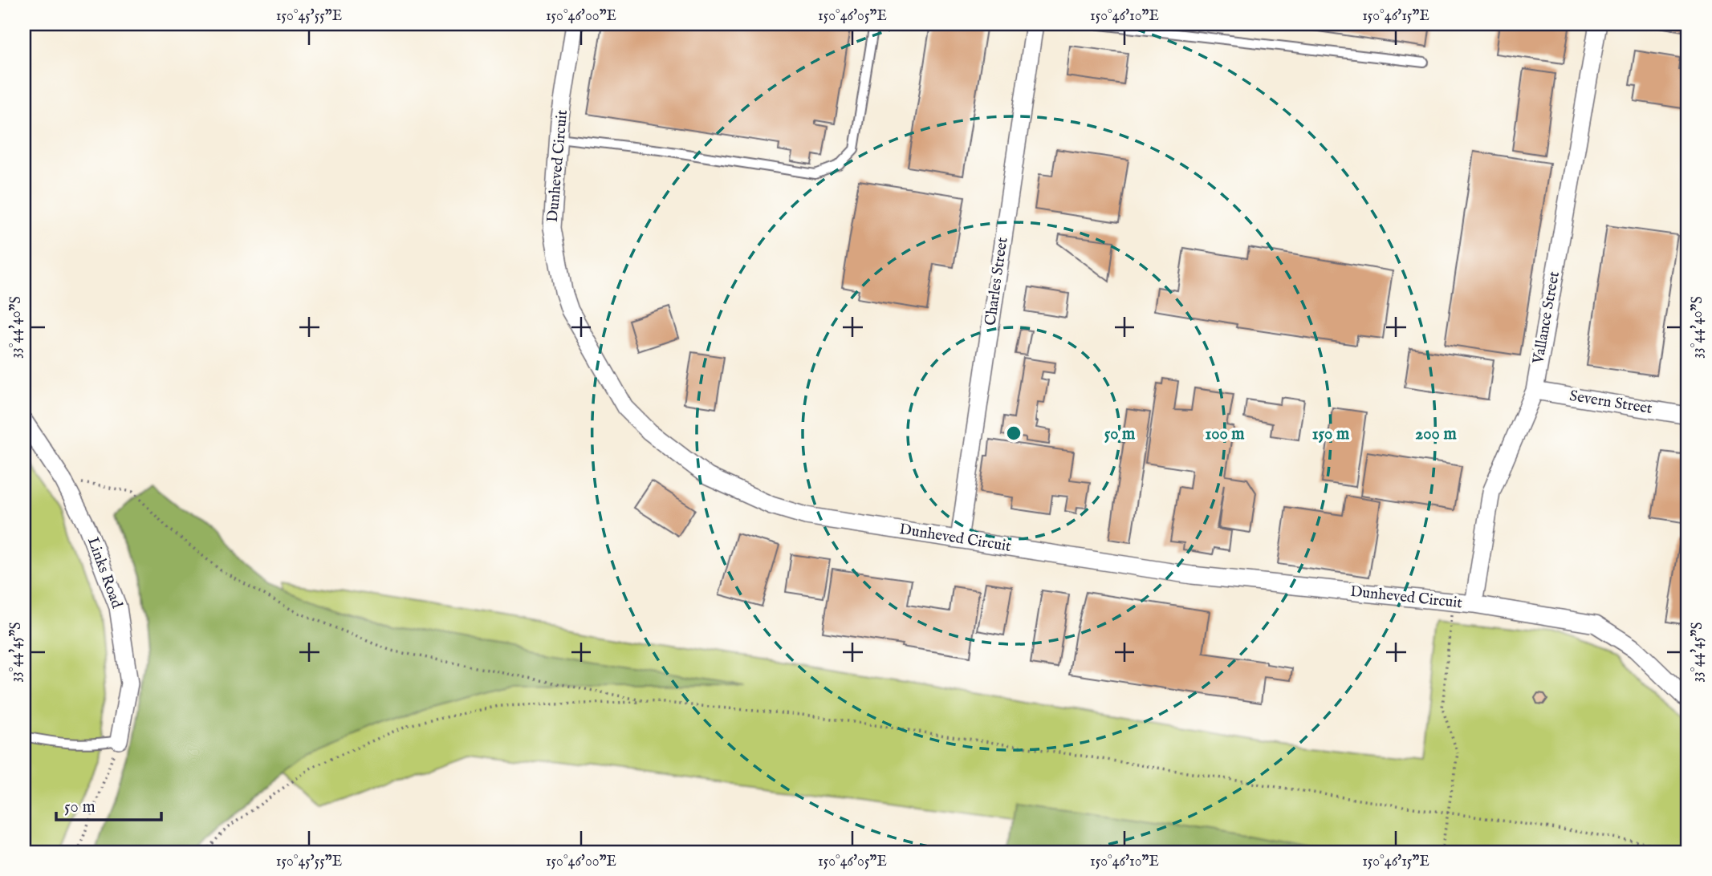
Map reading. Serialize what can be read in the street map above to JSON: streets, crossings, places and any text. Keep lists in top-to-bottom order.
{
  "streets": {
    "street": [
      "Dunheved Circuit",
      "Charles Street",
      "Vallance Street",
      "Severn Street",
      "Links Road"
    ]
  },
  "crossings": [
    ["Dunheved Circuit", "Charles Street"],
    ["Dunheved Circuit", "Vallance Street"],
    ["Vallance Street", "Severn Street"]
  ],
  "scale_bar": "50 m",
  "coordinates": [
    "150°45'55\"E",
    "150°46'00\"E",
    "150°46'05\"E",
    "150°46'10\"E",
    "150°46'15\"E",
    "33°44'40\"S",
    "33°44'45\"S"
  ],
  "rings": [
    "50 m",
    "100 m",
    "150 m",
    "200 m"
  ]
}
